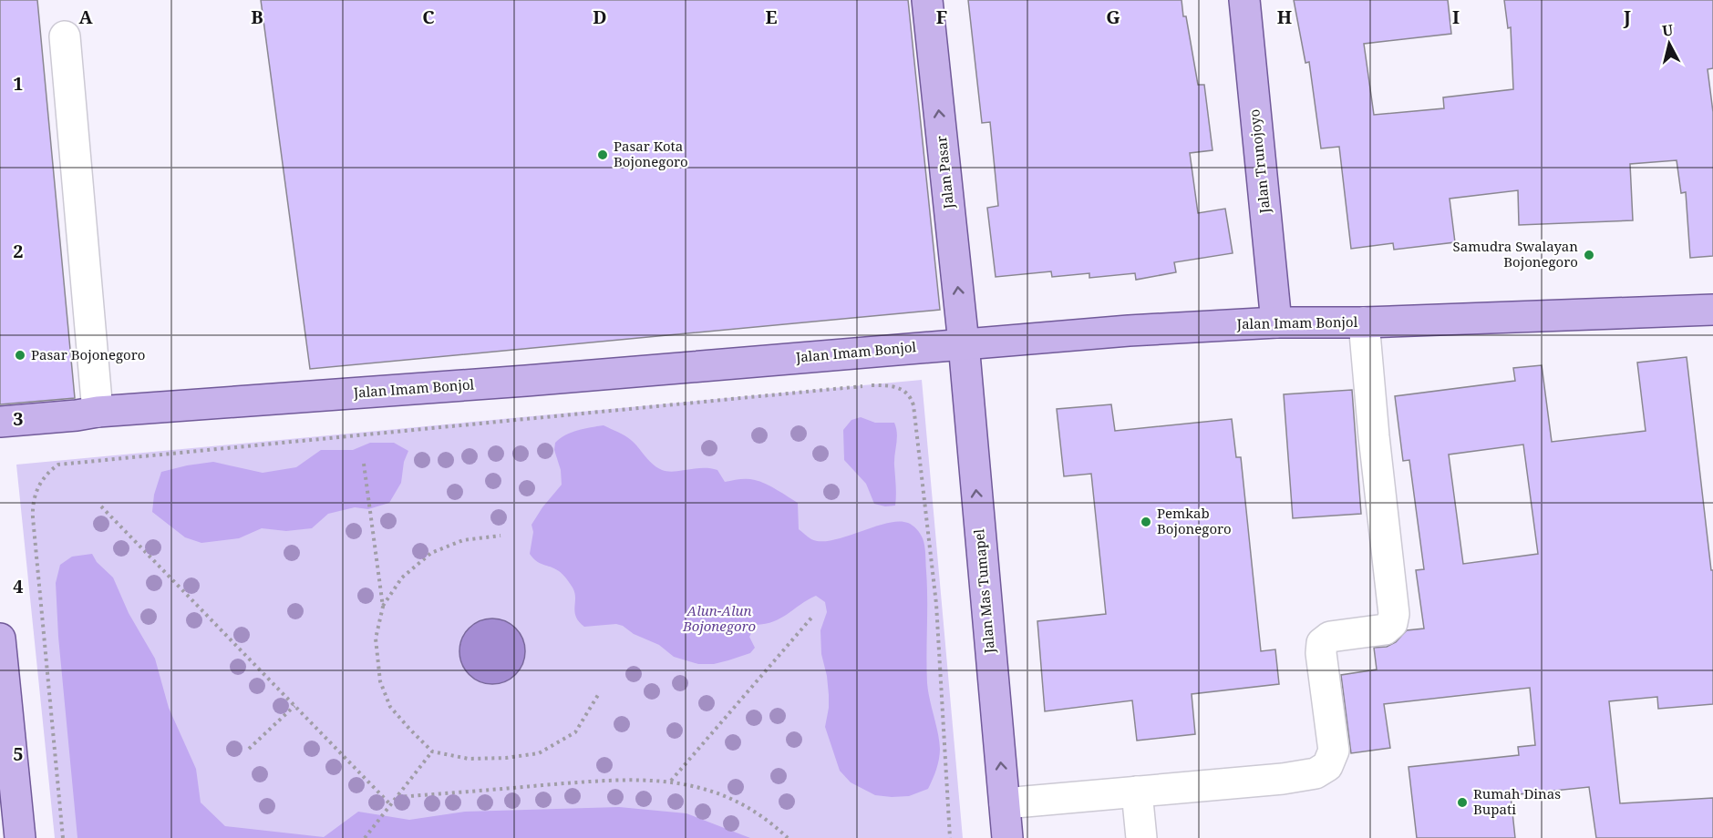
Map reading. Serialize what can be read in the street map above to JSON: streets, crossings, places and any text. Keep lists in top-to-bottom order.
{
  "streets": {
    "main road": [
      "Jalan Trunojoyo",
      "Jalan Pasar",
      "Jalan Imam Bonjol",
      "Jalan Mas Tumapel"
    ]
  },
  "crossings": [
    ["Jalan Trunojoyo", "Jalan Imam Bonjol"],
    ["Jalan Pasar", "Jalan Imam Bonjol"],
    ["Jalan Pasar", "Jalan Mas Tumapel"],
    ["Jalan Imam Bonjol", "Jalan Mas Tumapel"]
  ],
  "one_way": ["Jalan Pasar", "Jalan Mas Tumapel"],
  "parks": ["Alun-Alun Bojonegoro"],
  "places": [
    "Pasar Kota Bojonegoro",
    "Samudra Swalayan Bojonegoro",
    "Pasar Bojonegoro",
    "Pemkab Bojonegoro",
    "Rumah Dinas Bupati"
  ],
  "north": "top",
  "grid": {
    "columns": [
      "A",
      "B",
      "C",
      "D",
      "E",
      "F",
      "G",
      "H",
      "I",
      "J"
    ],
    "rows": [
      "1",
      "2",
      "3",
      "4",
      "5"
    ]
  }
}
